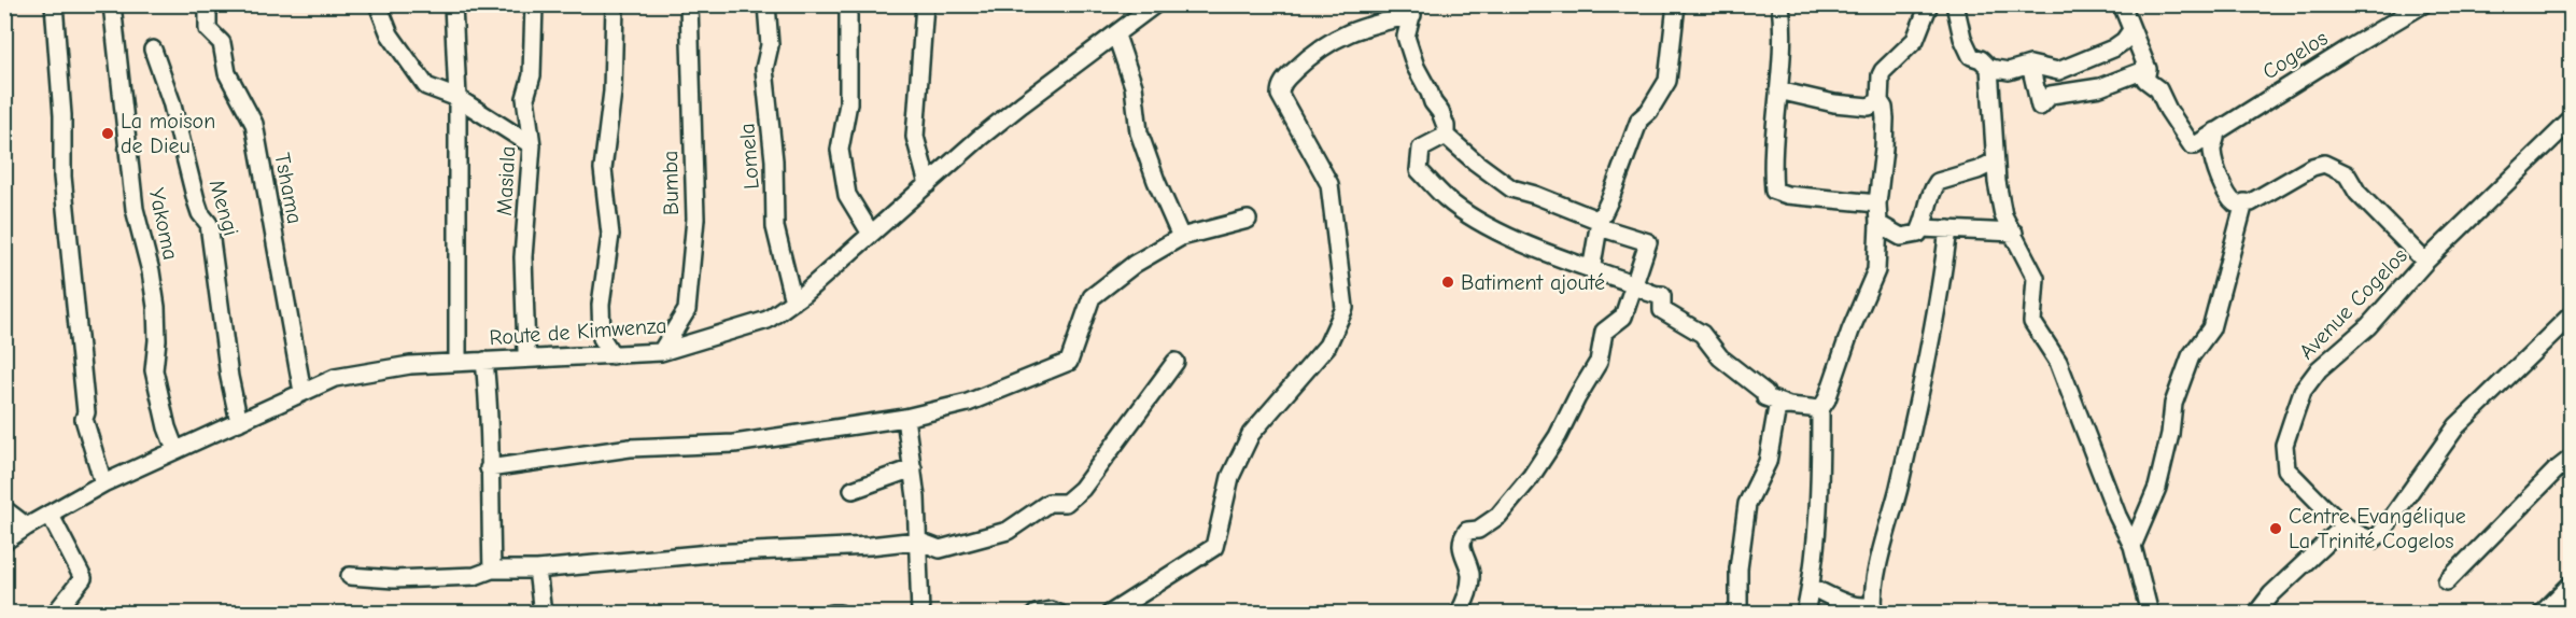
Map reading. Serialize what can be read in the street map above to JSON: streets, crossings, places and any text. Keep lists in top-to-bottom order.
{
  "streets": {
    "street": [
      "Cogelos",
      "Lomela",
      "Masiala",
      "Bumba",
      "Tshama",
      "Mengi",
      "Yakoma",
      "Avenue Cogelos",
      "Route de Kimwenza"
    ]
  },
  "crossings": [
    ["Lomela", "Route de Kimwenza"],
    ["Masiala", "Route de Kimwenza"],
    ["Bumba", "Route de Kimwenza"],
    ["Tshama", "Route de Kimwenza"],
    ["Mengi", "Route de Kimwenza"],
    ["Yakoma", "Route de Kimwenza"]
  ],
  "places": ["La moison de Dieu", "Batiment ajouté", "Centre Evangélique La Trinité Cogelos"]
}
